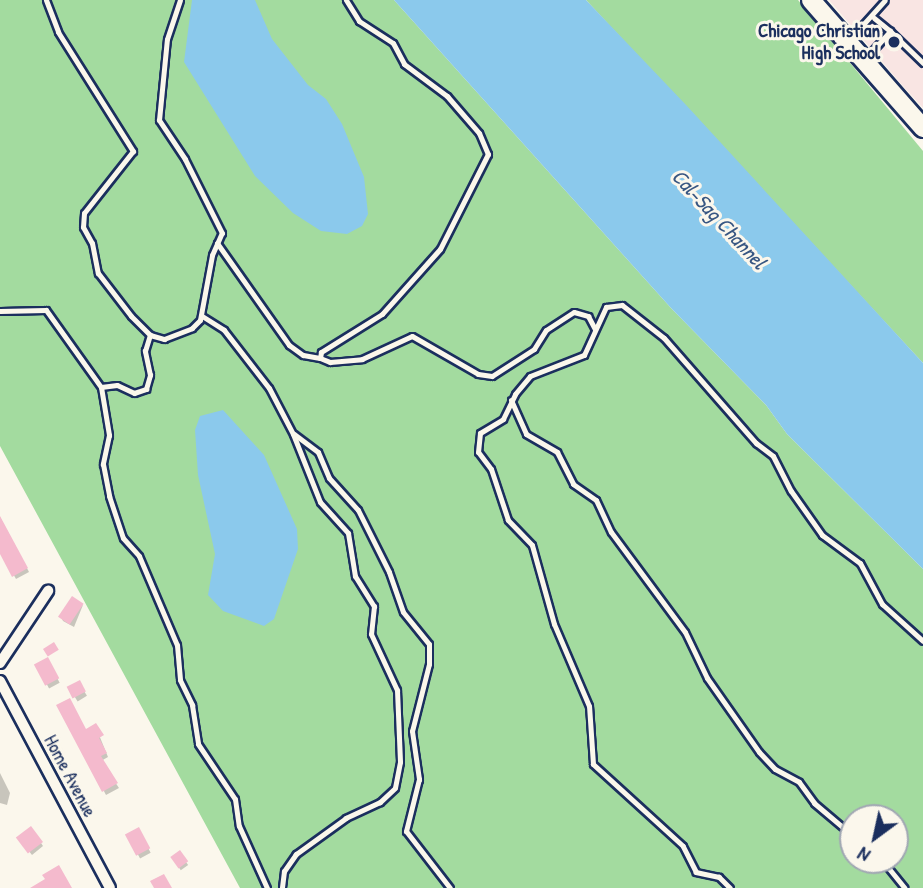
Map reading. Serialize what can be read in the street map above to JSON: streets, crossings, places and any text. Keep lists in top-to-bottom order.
{
  "streets": {
    "street": ["Home Avenue"]
  },
  "water": ["Cal-Sag Channel"],
  "places": ["Chicago Christian High School"],
  "north": "bottom left"
}
